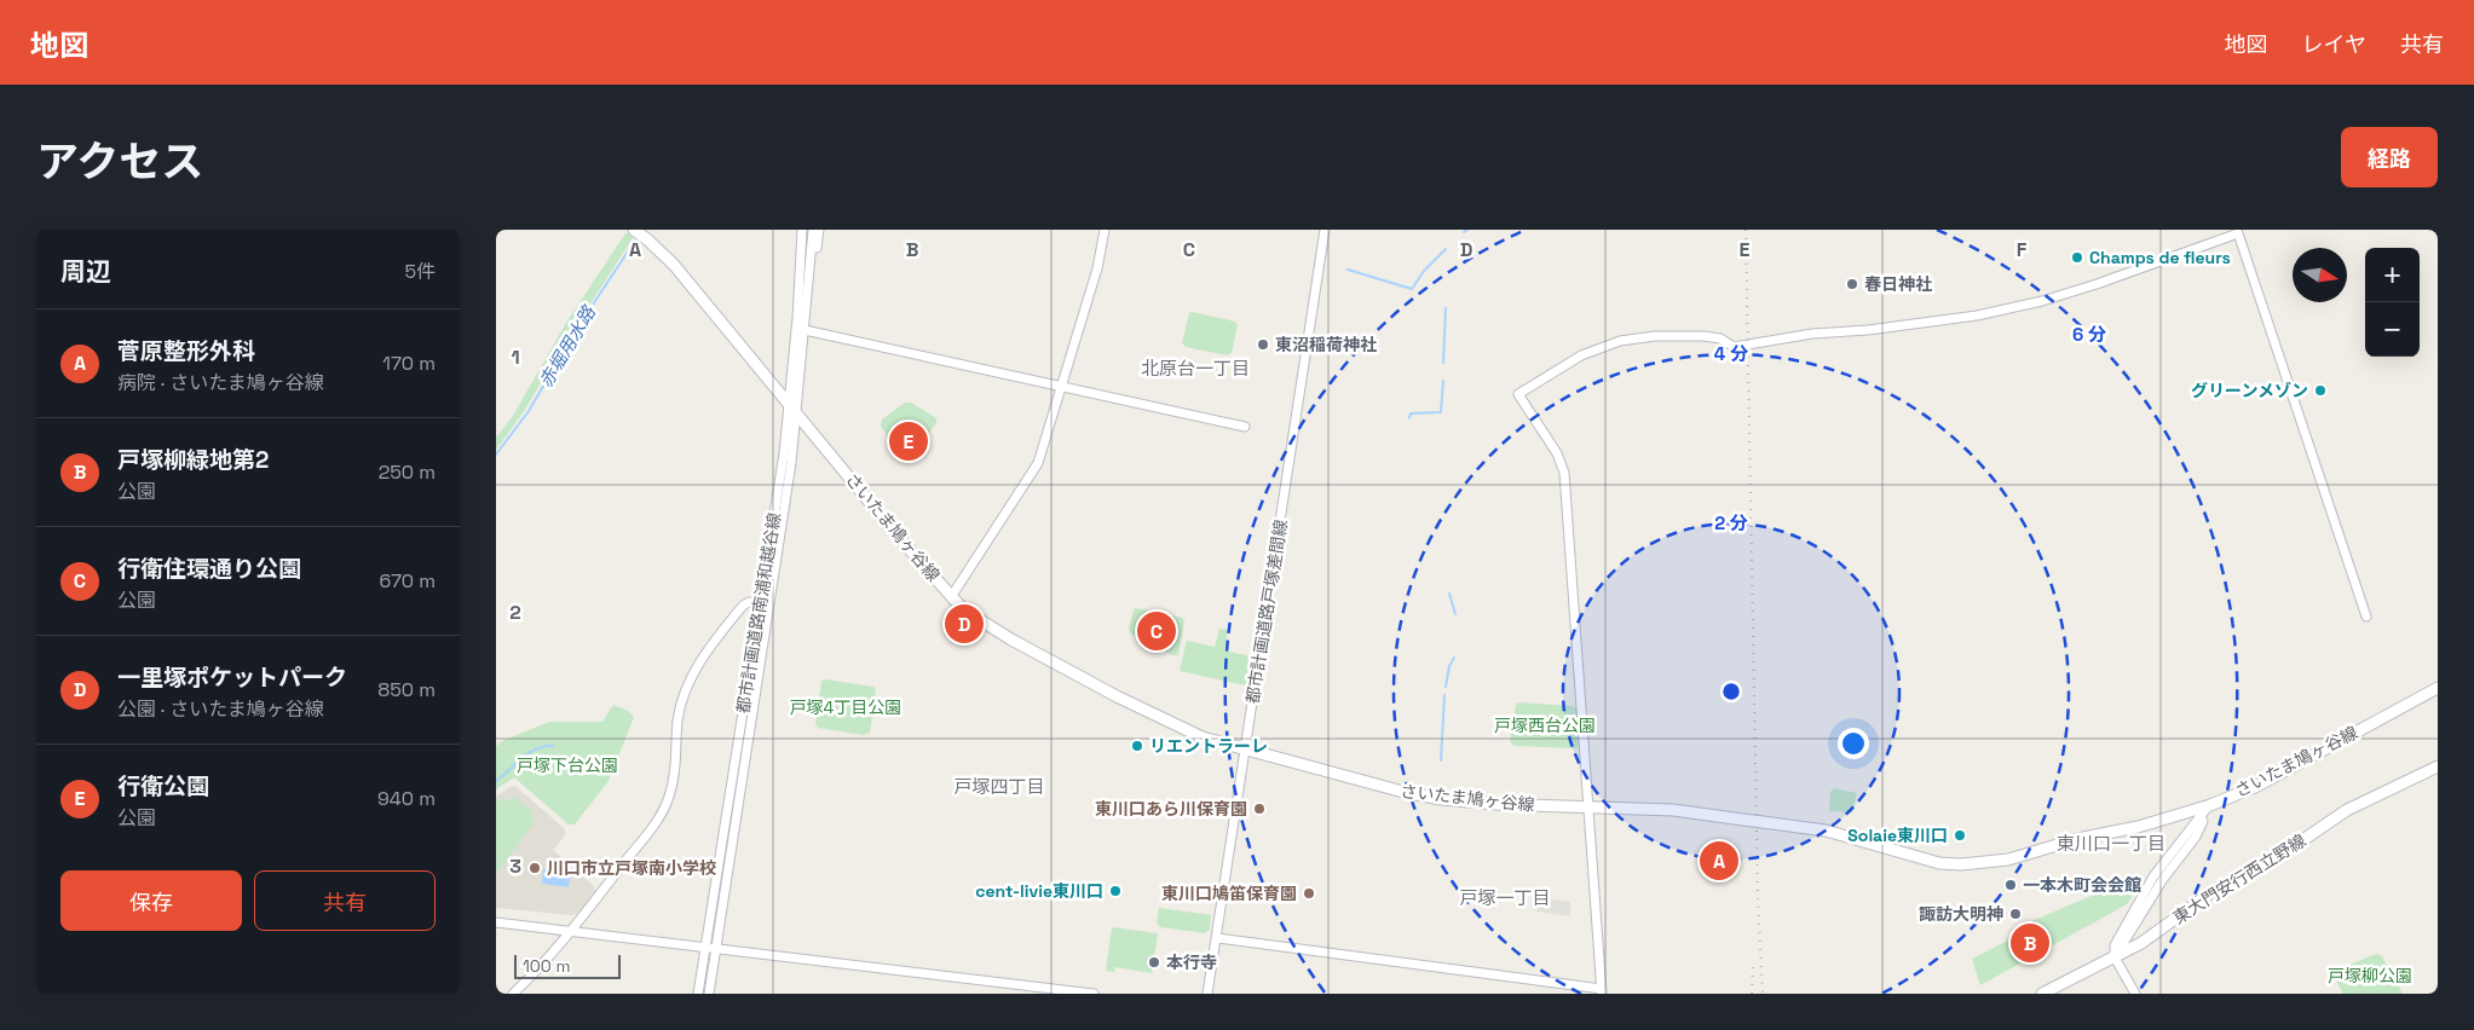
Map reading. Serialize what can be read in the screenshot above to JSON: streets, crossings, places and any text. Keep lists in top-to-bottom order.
{
  "streets": {
    "main road": ["さいたま鳩ヶ谷線", "東大門安行西立野線"],
    "street": ["都市計画道路戸塚差間線", "都市計画道路南浦和越谷線"]
  },
  "crossings": [
    ["さいたま鳩ヶ谷線", "都市計画道路戸塚差間線"],
    ["さいたま鳩ヶ谷線", "都市計画道路南浦和越谷線"]
  ],
  "districts": [
    "北原台一丁目",
    "戸塚四丁目",
    "東川口一丁目",
    "戸塚一丁目"
  ],
  "water": ["赤堀用水路"],
  "parks": [
    "戸塚4丁目公園",
    "戸塚西台公園",
    "戸塚下台公園",
    "戸塚柳公園"
  ],
  "places": [
    "Champs de fleurs",
    "春日神社",
    "東沼稲荷神社",
    "グリーンメゾン",
    "リエントラーレ",
    "東川口あら川保育園",
    "Solaie東川口",
    "川口市立戸塚南小学校",
    "一本木町会会館",
    "cent-livie東川口",
    "東川口鳩笛保育園",
    "諏訪大明神",
    "本行寺"
  ],
  "scale_bar": "100 m",
  "north": "right",
  "page": {
    "header": "地図",
    "nav": ["地図", "レイヤ", "共有"],
    "title": "アクセス",
    "buttons": [
      "経路",
      ["保存", "共有"]
    ],
    "heading": ["周辺", "5件"],
    "map_buttons": ["+", "−"],
    "list": [
      {
        "mark": "A",
        "name": "菅原整形外科",
        "note": "病院 · さいたま鳩ヶ谷線",
        "value": "170 m"
      },
      {
        "mark": "B",
        "name": "戸塚柳緑地第2",
        "note": "公園",
        "value": "250 m"
      },
      {
        "mark": "C",
        "name": "行衛住環通り公園",
        "note": "公園",
        "value": "670 m"
      },
      {
        "mark": "D",
        "name": "一里塚ポケットパーク",
        "note": "公園 · さいたま鳩ヶ谷線",
        "value": "850 m"
      },
      {
        "mark": "E",
        "name": "行衛公園",
        "note": "公園",
        "value": "940 m"
      }
    ],
    "pins": [
      "E",
      "D",
      "C",
      "A",
      "B"
    ],
    "scale": "100 m"
  },
  "grid": {
    "columns": [
      "A",
      "B",
      "C",
      "D",
      "E",
      "F"
    ],
    "rows": ["1", "2", "3"]
  },
  "rings": ["6 分", "4 分", "2 分"]
}
